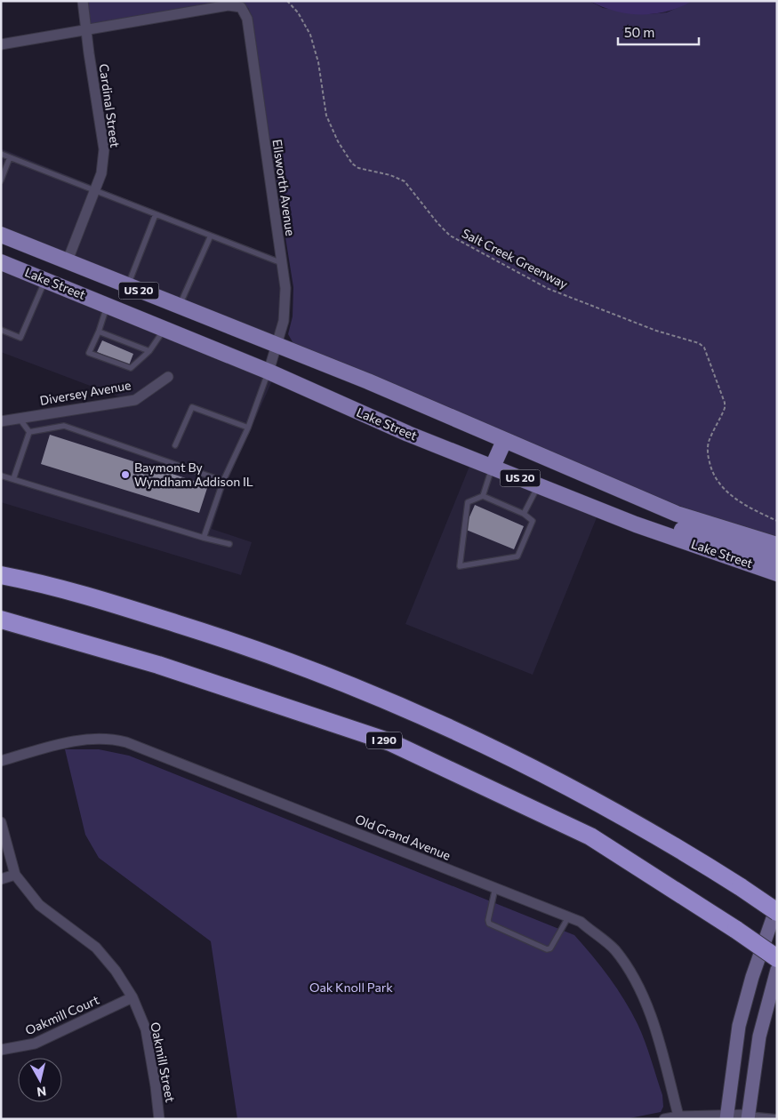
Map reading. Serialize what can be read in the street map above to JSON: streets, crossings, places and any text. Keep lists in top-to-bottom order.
{
  "streets": {
    "highway": ["I 290"],
    "main road": ["Lake Street", "US 20"],
    "street": [
      "Cardinal Street",
      "Ellsworth Avenue",
      "Diversey Avenue",
      "Old Grand Avenue",
      "Oakmill Court",
      "Oakmill Street"
    ],
    "path": ["Salt Creek Greenway"]
  },
  "crossings": [
    ["Cardinal Street", "Ellsworth Avenue"],
    ["Cardinal Street", "Lake Street"],
    ["Ellsworth Avenue", "Lake Street"],
    ["Oakmill Court", "Oakmill Street"]
  ],
  "parks": ["Oak Knoll Park"],
  "places": ["Baymont By Wyndham Addison IL"],
  "scale_bar": "50 m",
  "north": "bottom"
}
